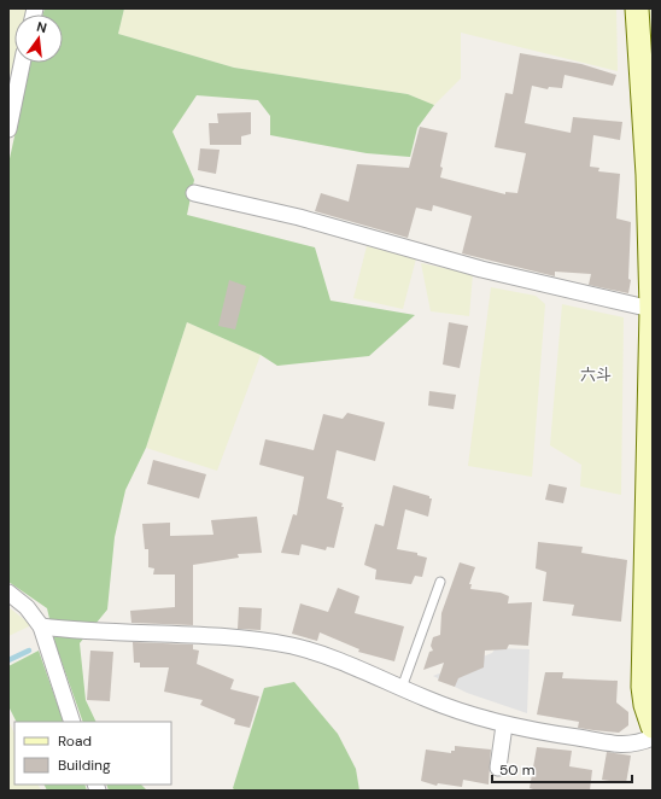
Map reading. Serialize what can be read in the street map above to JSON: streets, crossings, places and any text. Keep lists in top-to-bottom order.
{
  "districts": ["六斗"],
  "legend": ["Road", "Building"],
  "scale_bar": "50 m",
  "north": "top"
}
